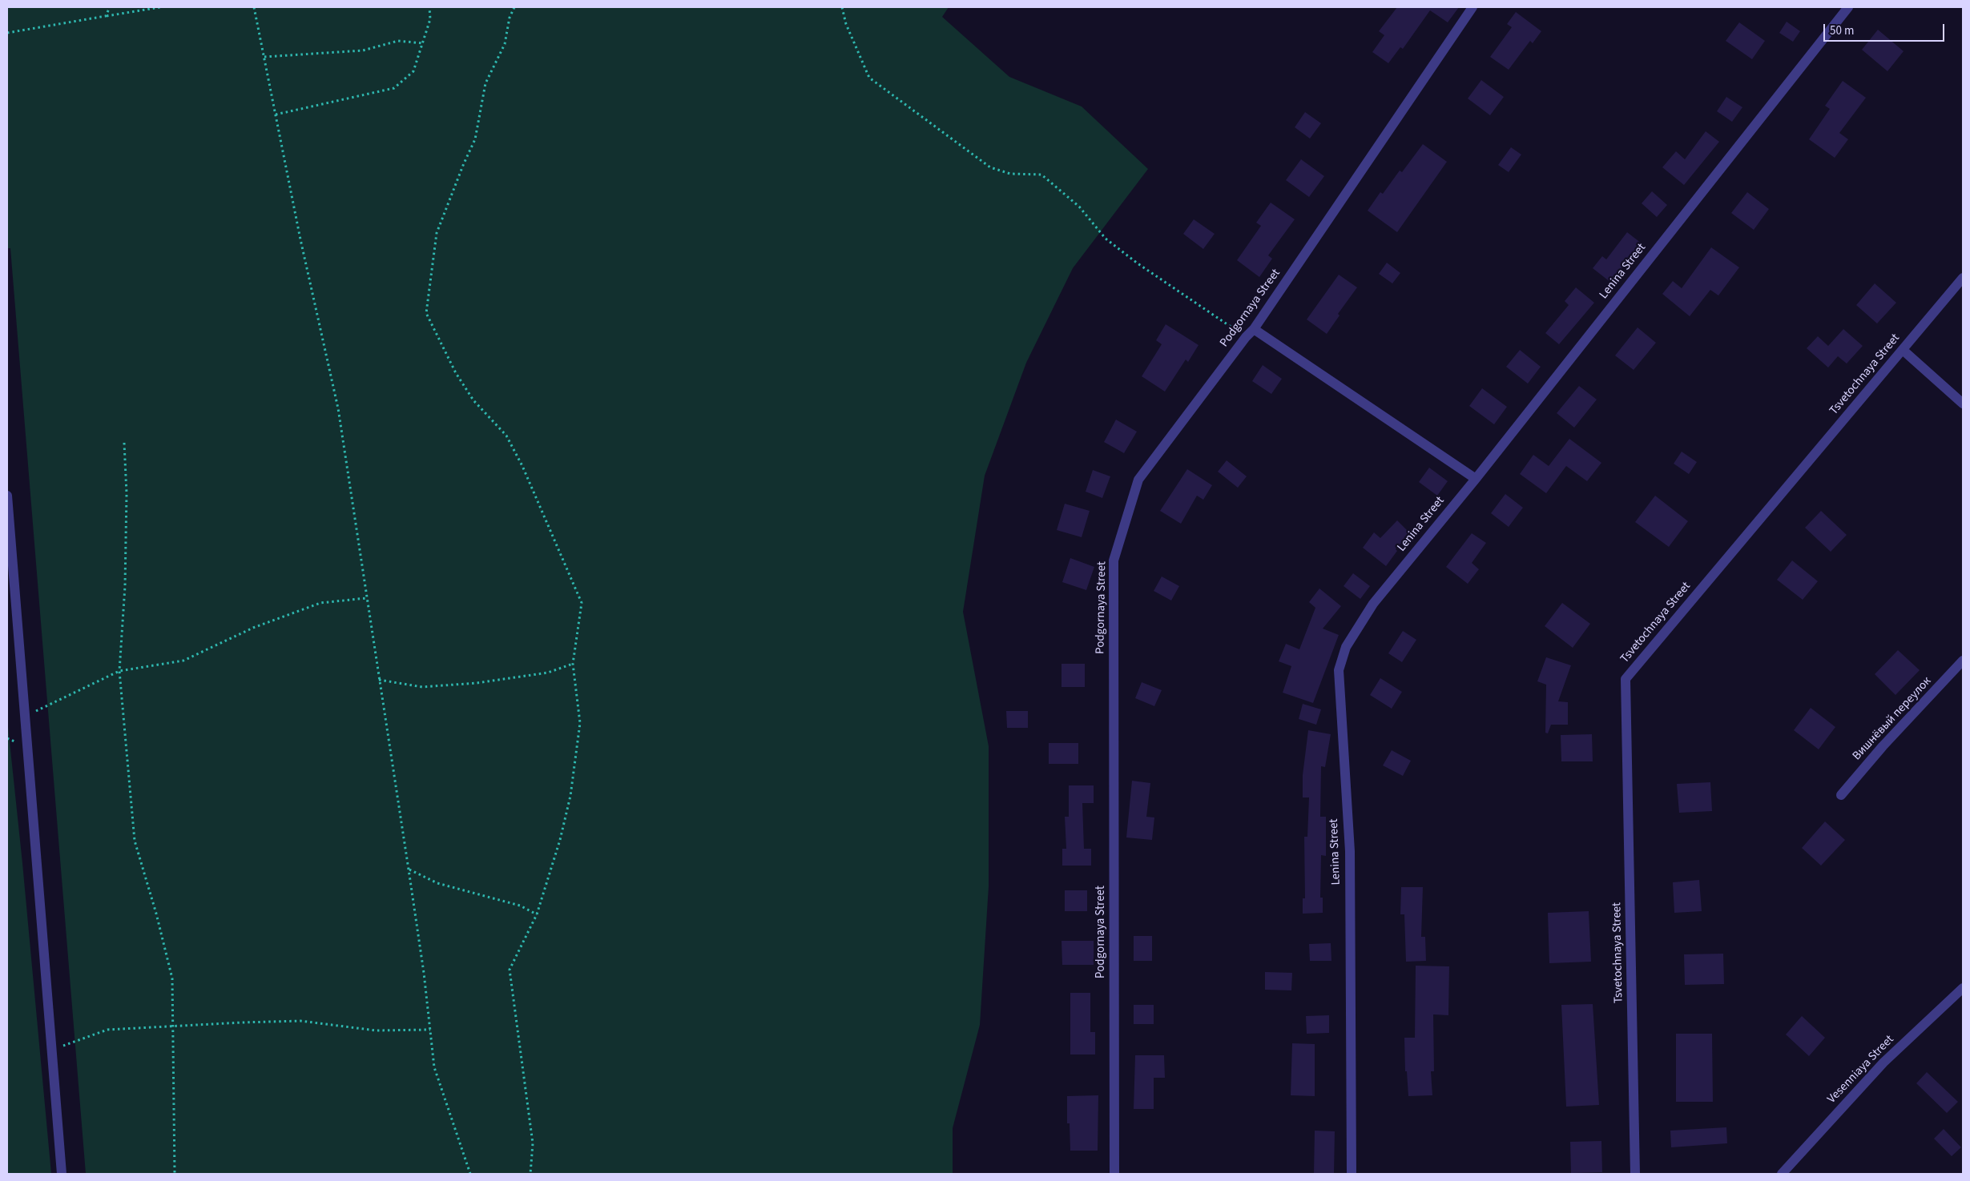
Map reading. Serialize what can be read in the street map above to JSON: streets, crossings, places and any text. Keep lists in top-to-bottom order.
{
  "streets": {
    "street": [
      "Lenina Street",
      "Podgornaya Street",
      "Tsvetochnaya Street",
      "Вишнёвый переулок",
      "Vesenniaya Street"
    ]
  },
  "scale_bar": "50 m"
}
